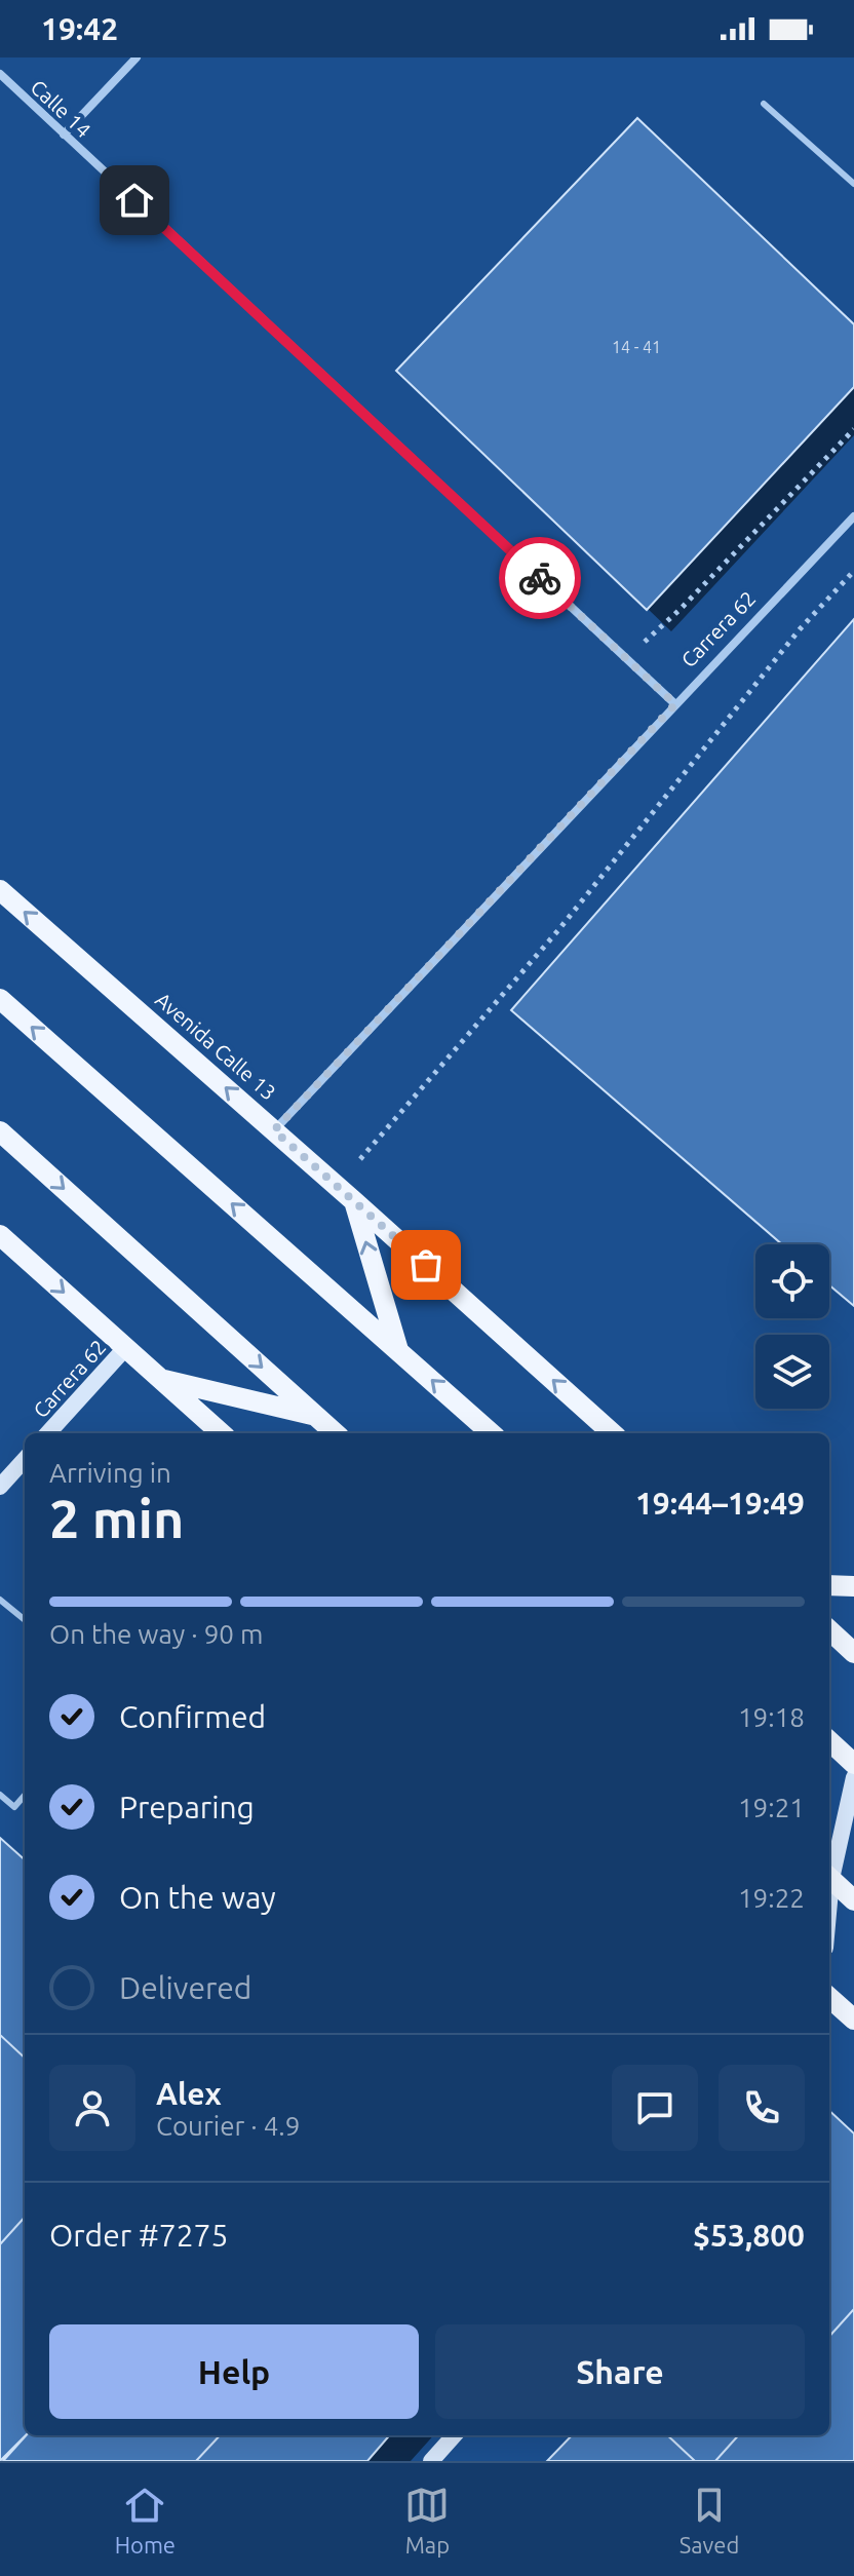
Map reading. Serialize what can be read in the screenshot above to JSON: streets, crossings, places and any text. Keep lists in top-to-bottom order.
{
  "streets": {
    "main road": ["Avenida Calle 13"],
    "street": ["Calle 14", "Carrera 62"]
  },
  "crossings": [
    ["Calle 14", "Carrera 62"],
    ["Carrera 62", "Avenida Calle 13"]
  ],
  "house_numbers": ["14 - 41"],
  "page": {
    "status": "19:42",
    "heading": ["2 min", "Arriving in", "19:44–19:49"],
    "panel": [
      "Alex",
      "Courier · 4.9",
      "Order #7275",
      "$53,800"
    ],
    "bar": "On the way · 90 m",
    "list": [
      ["Confirmed", "19:18"],
      ["Preparing", "19:21"],
      ["On the way", "19:22"],
      "Delivered"
    ],
    "buttons": ["Help", "Share"],
    "tabs": ["Home", "Map", "Saved"]
  }
}
